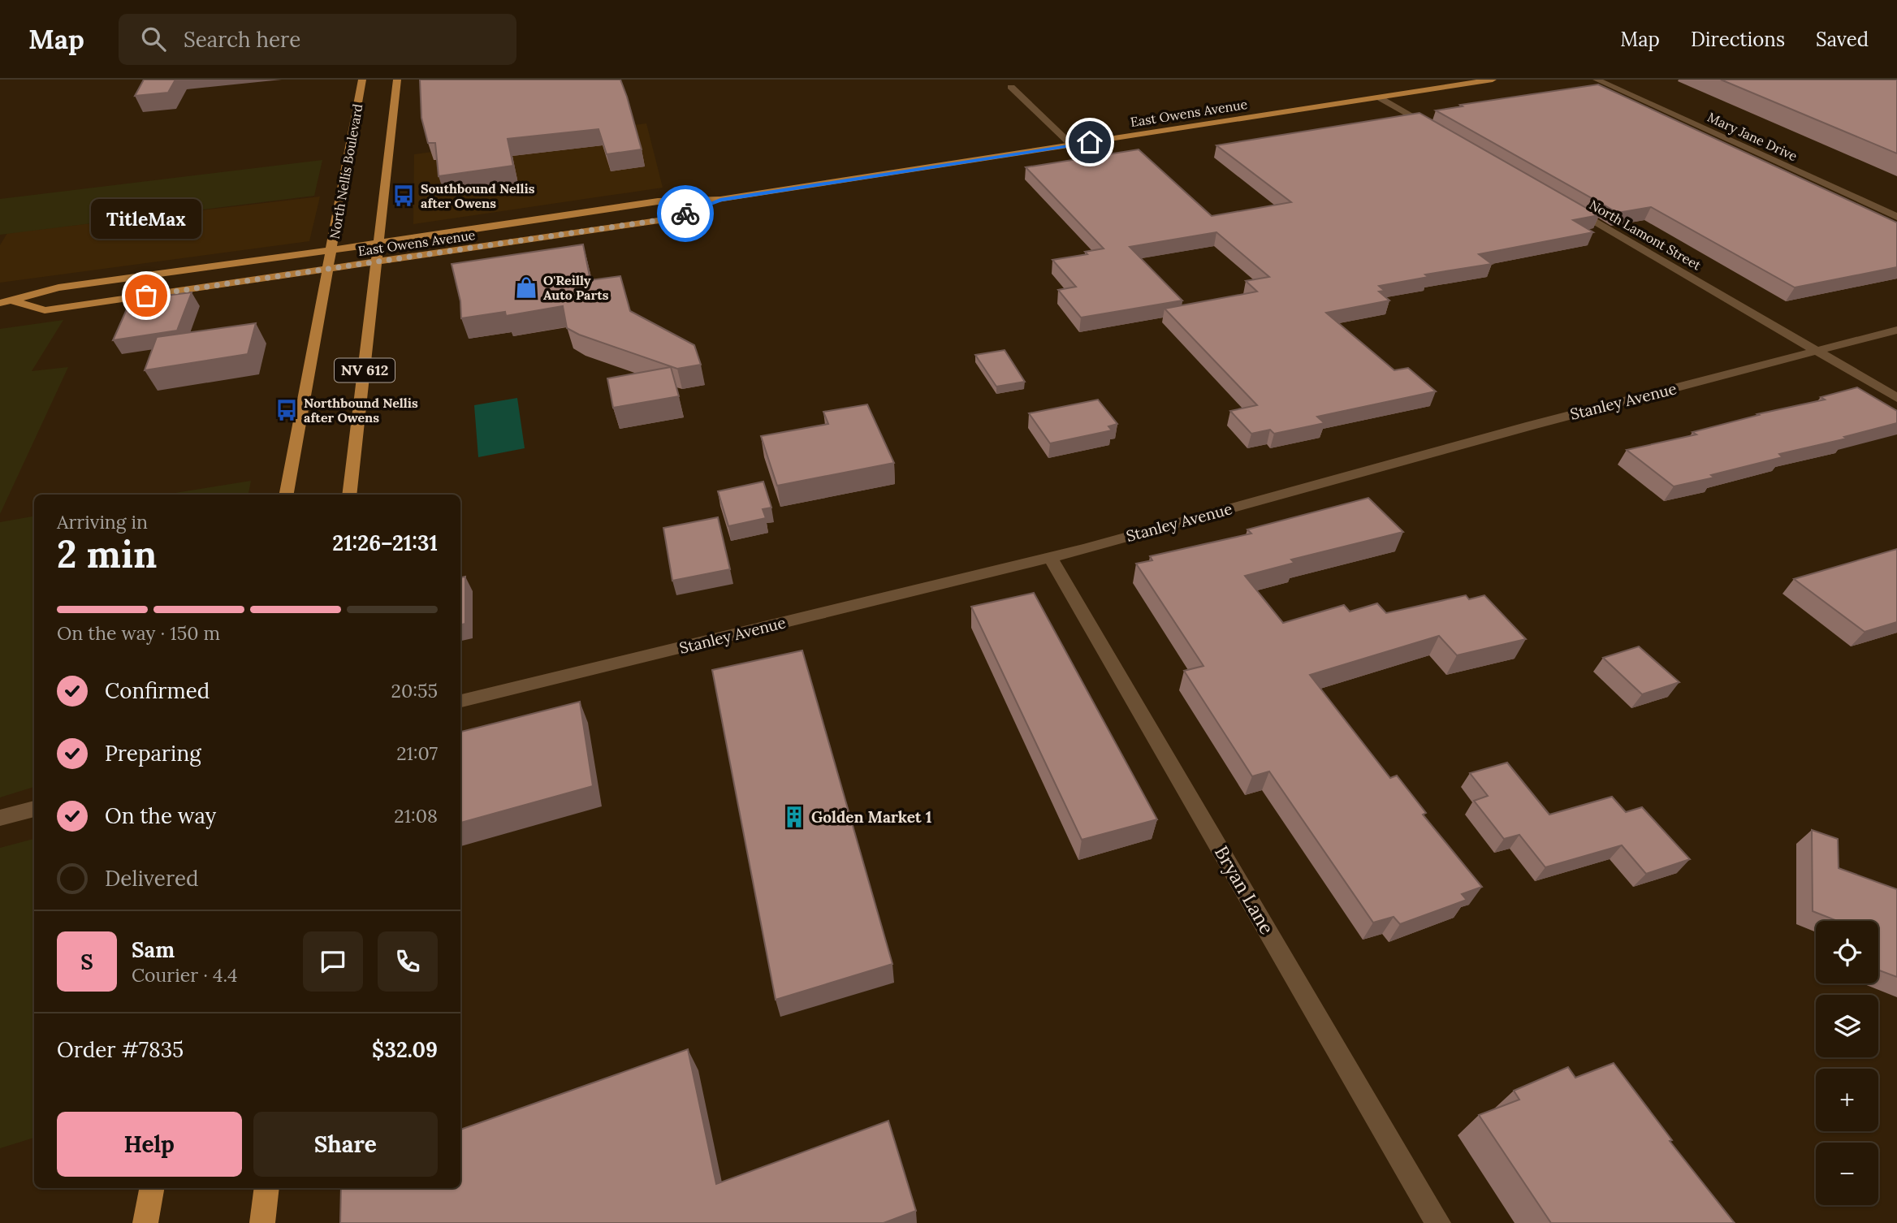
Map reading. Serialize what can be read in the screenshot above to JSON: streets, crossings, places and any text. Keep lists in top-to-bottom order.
{
  "streets": {
    "main road": ["East Owens Avenue", "North Nellis Boulevard", "NV 612"],
    "street": [
      "Mary Jane Drive",
      "North Lamont Street",
      "Stanley Avenue",
      "Bryan Lane"
    ]
  },
  "crossings": [
    ["East Owens Avenue", "North Nellis Boulevard"],
    ["East Owens Avenue", "NV 612"],
    ["North Lamont Street", "Stanley Avenue"],
    ["Stanley Avenue", "Bryan Lane"]
  ],
  "places": {
    "bus stop": ["Southbound Nellis after Owens", "Northbound Nellis after Owens"],
    "shop": ["O'Reilly Auto Parts"],
    "other": ["TitleMax"],
    "building": ["Golden Market 1"]
  },
  "page": {
    "header": "Map",
    "search": "Search here",
    "nav": ["Map", "Directions", "Saved"],
    "bubble": "TitleMax",
    "heading": ["2 min", "Arriving in", "21:26–21:31"],
    "panel": [
      "Sam",
      "Courier · 4.4",
      "Order #7835",
      "$32.09"
    ],
    "bar": "On the way · 150 m",
    "list": [
      ["Confirmed", "20:55"],
      ["Preparing", "21:07"],
      ["On the way", "21:08"],
      "Delivered"
    ],
    "map_buttons": ["+", "−"],
    "round": "S",
    "buttons": ["Help", "Share"]
  }
}
